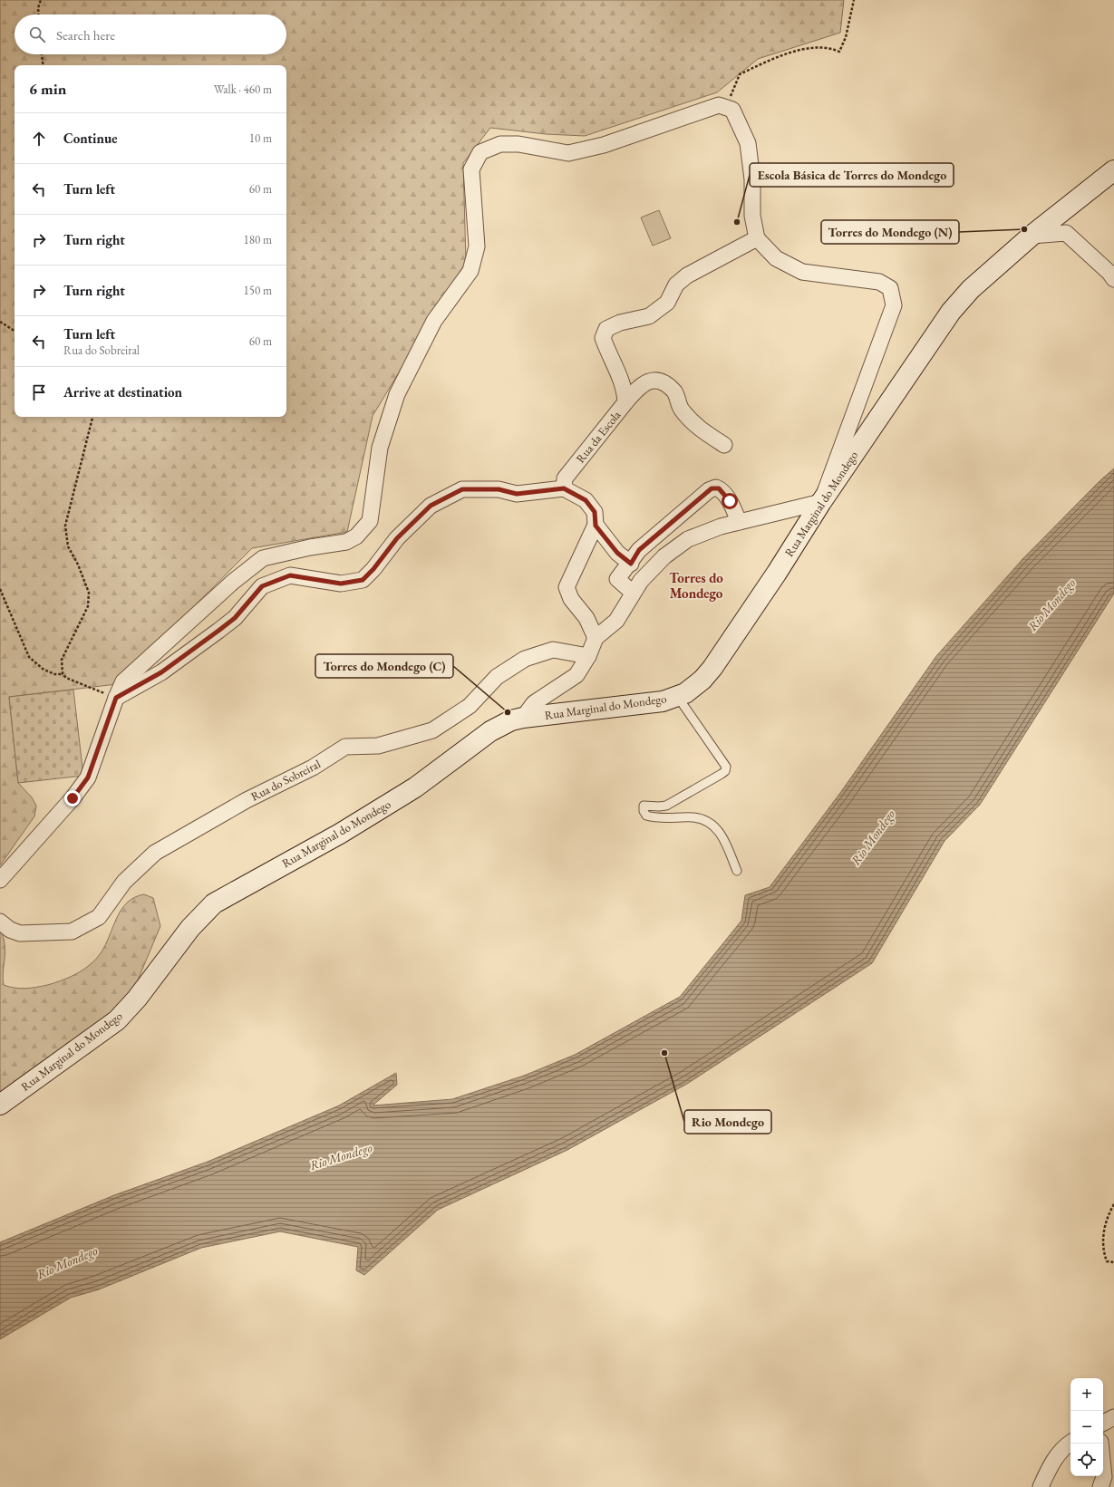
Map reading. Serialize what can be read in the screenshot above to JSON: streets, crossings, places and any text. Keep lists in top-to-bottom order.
{
  "streets": {
    "main road": ["Rua Marginal do Mondego"],
    "street": ["Rua da Escola", "Rua do Sobreiral"]
  },
  "districts": ["Torres do Mondego"],
  "water": ["Rio Mondego"],
  "places": [
    "Escola Básica de Torres do Mondego",
    "Torres do Mondego (N)",
    "Torres do Mondego (C)",
    "Rio Mondego"
  ],
  "page": {
    "search": "Search here",
    "heading": ["6 min", "Walk · 460 m"],
    "list": [
      ["Continue", "10 m"],
      ["Turn left", "60 m"],
      ["Turn right", "180 m"],
      ["Turn right", "150 m"],
      ["Turn left", "Rua do Sobreiral", "60 m"],
      "Arrive at destination"
    ],
    "map_buttons": ["+", "−"]
  }
}
